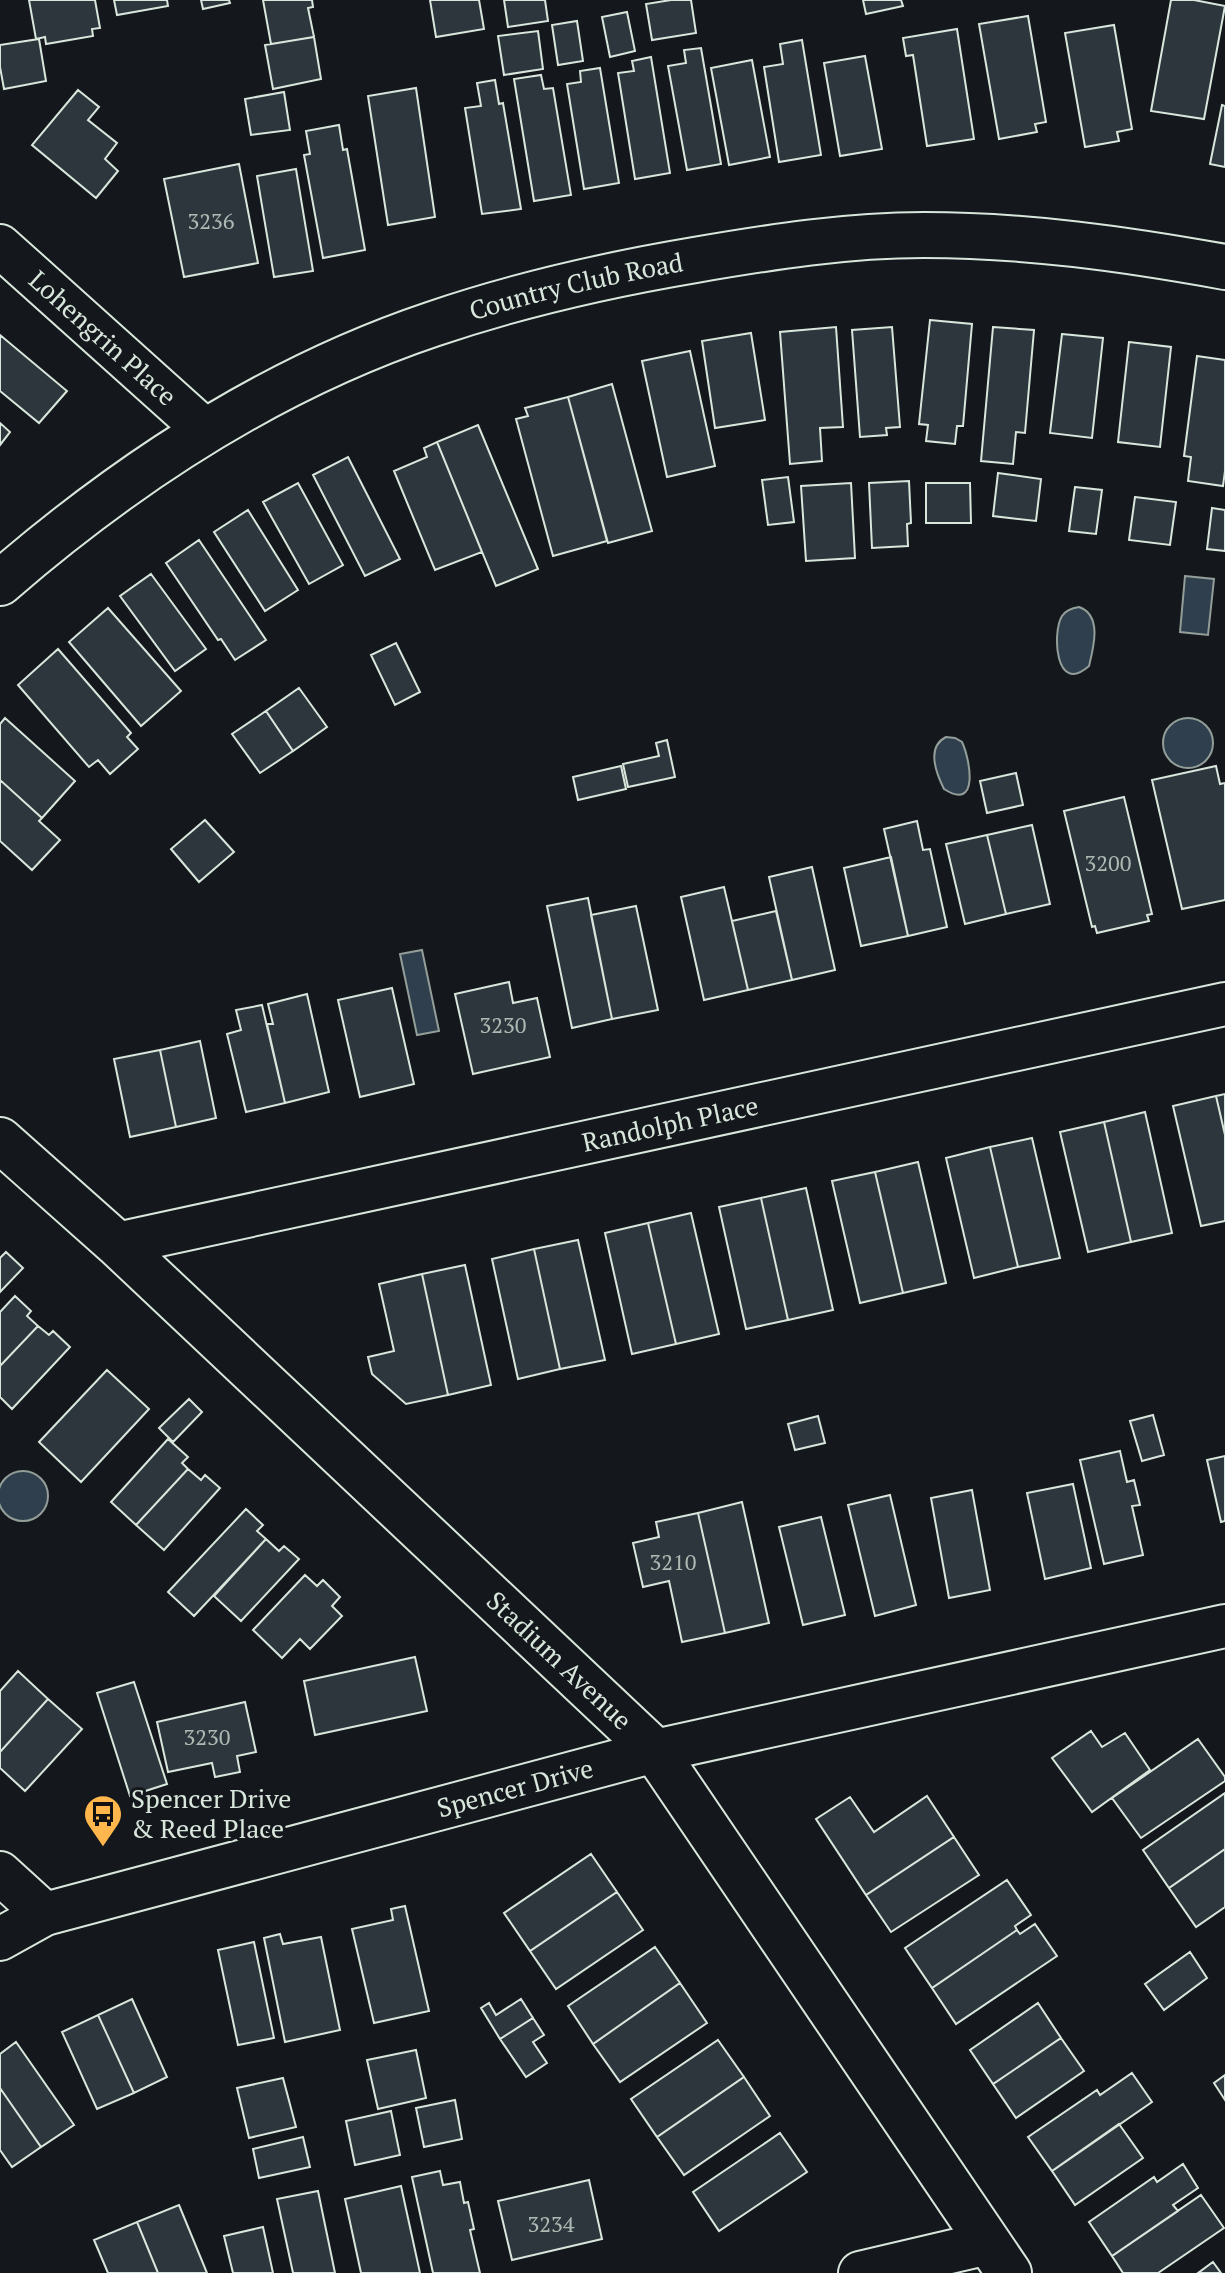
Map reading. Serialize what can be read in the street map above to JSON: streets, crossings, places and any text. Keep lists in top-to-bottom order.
{
  "streets": {
    "street": [
      "Country Club Road",
      "Lohengrin Place",
      "Randolph Place",
      "Stadium Avenue",
      "Spencer Drive"
    ]
  },
  "crossings": [
    ["Country Club Road", "Lohengrin Place"],
    ["Randolph Place", "Stadium Avenue"],
    ["Stadium Avenue", "Spencer Drive"]
  ],
  "places": {
    "bus stop": ["Spencer Drive & Reed Place"]
  },
  "house_numbers": [
    "3236",
    "3200",
    "3230",
    "3210",
    "3230",
    "3234"
  ]
}
